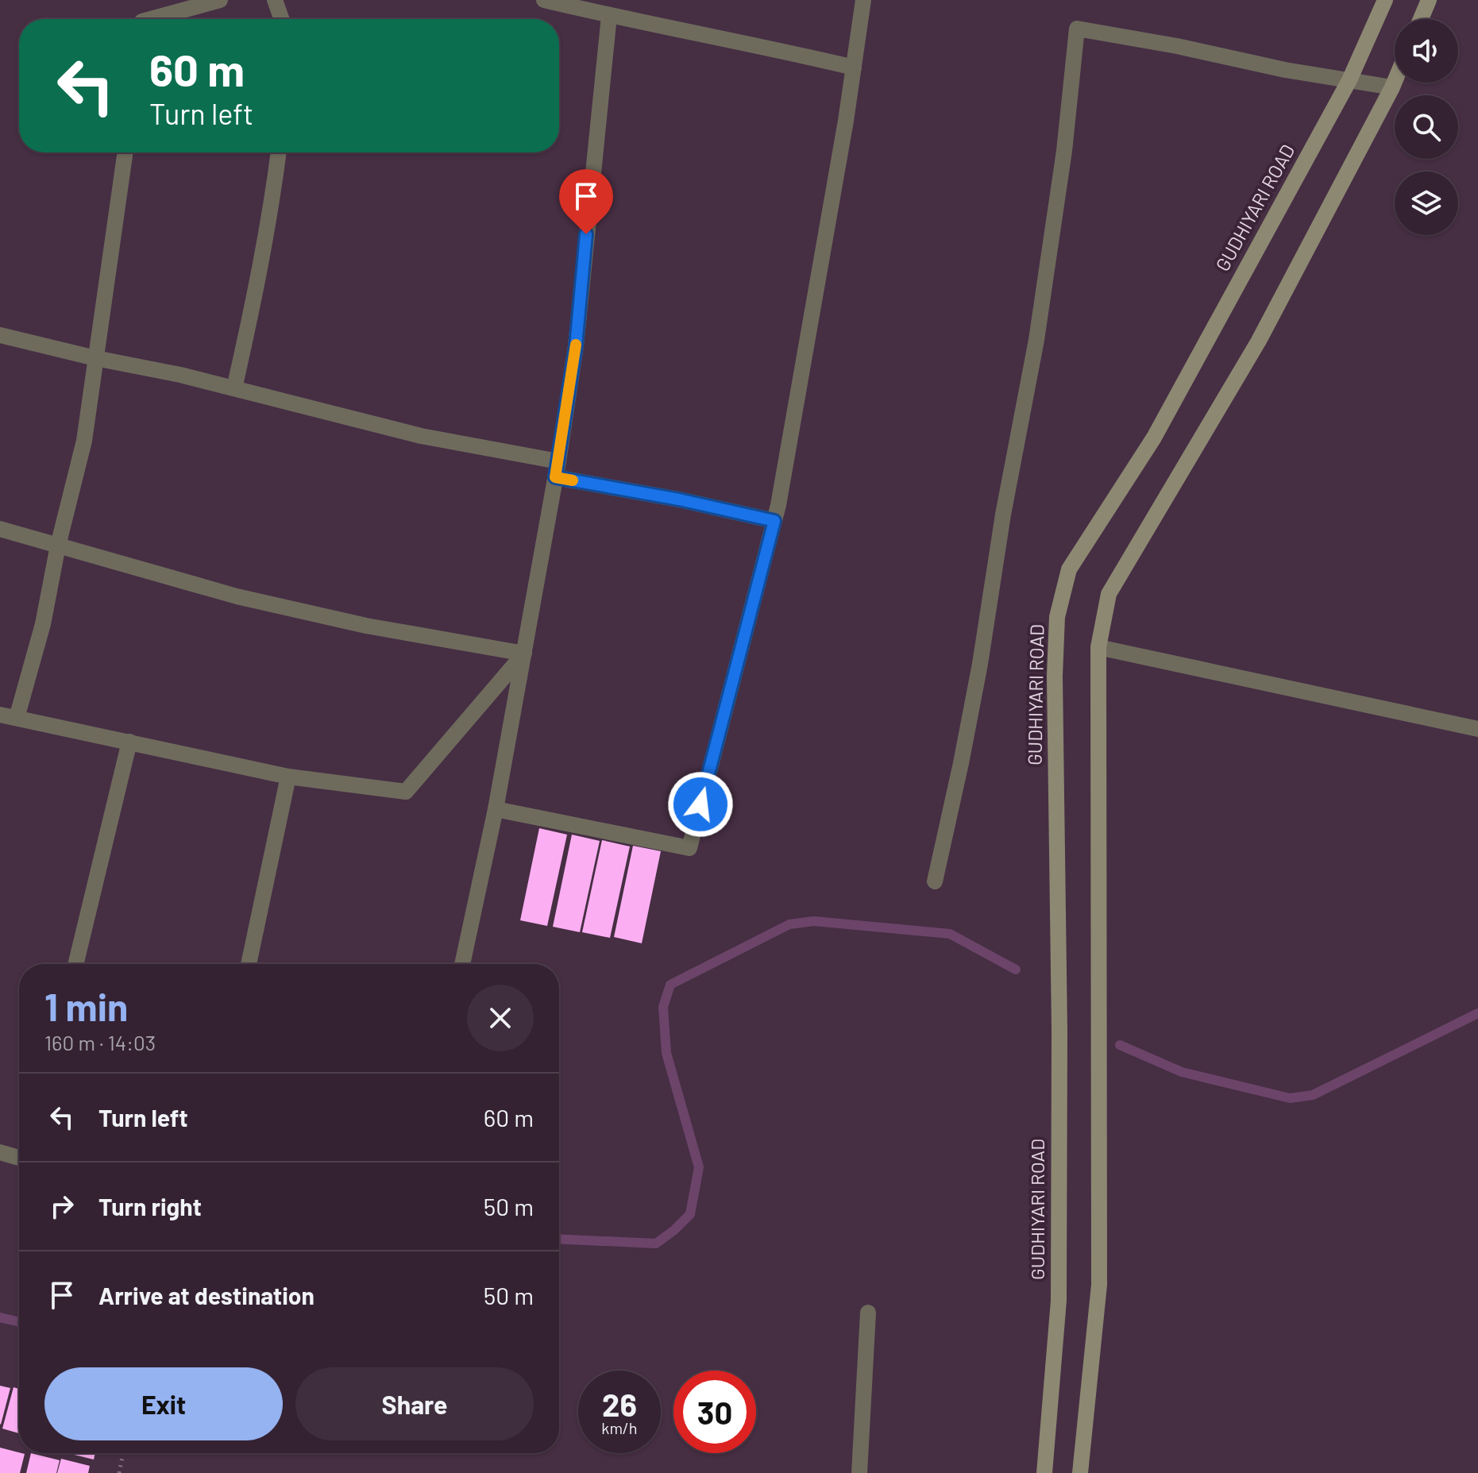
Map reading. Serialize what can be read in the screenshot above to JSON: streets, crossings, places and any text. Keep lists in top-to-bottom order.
{
  "streets": {
    "street": ["GUDHIYARI ROAD"]
  },
  "page": {
    "turn": ["60 m", "Turn left"],
    "heading": ["1 min", "160 m · 14:03"],
    "list": [
      {
        "name": "Turn left",
        "value": "60 m"
      },
      {
        "name": "Turn right",
        "value": "50 m"
      },
      {
        "name": "Arrive at destination",
        "value": "50 m"
      }
    ],
    "buttons": ["Exit", "Share"],
    "speed": "26 km/h",
    "limit": "30"
  }
}
